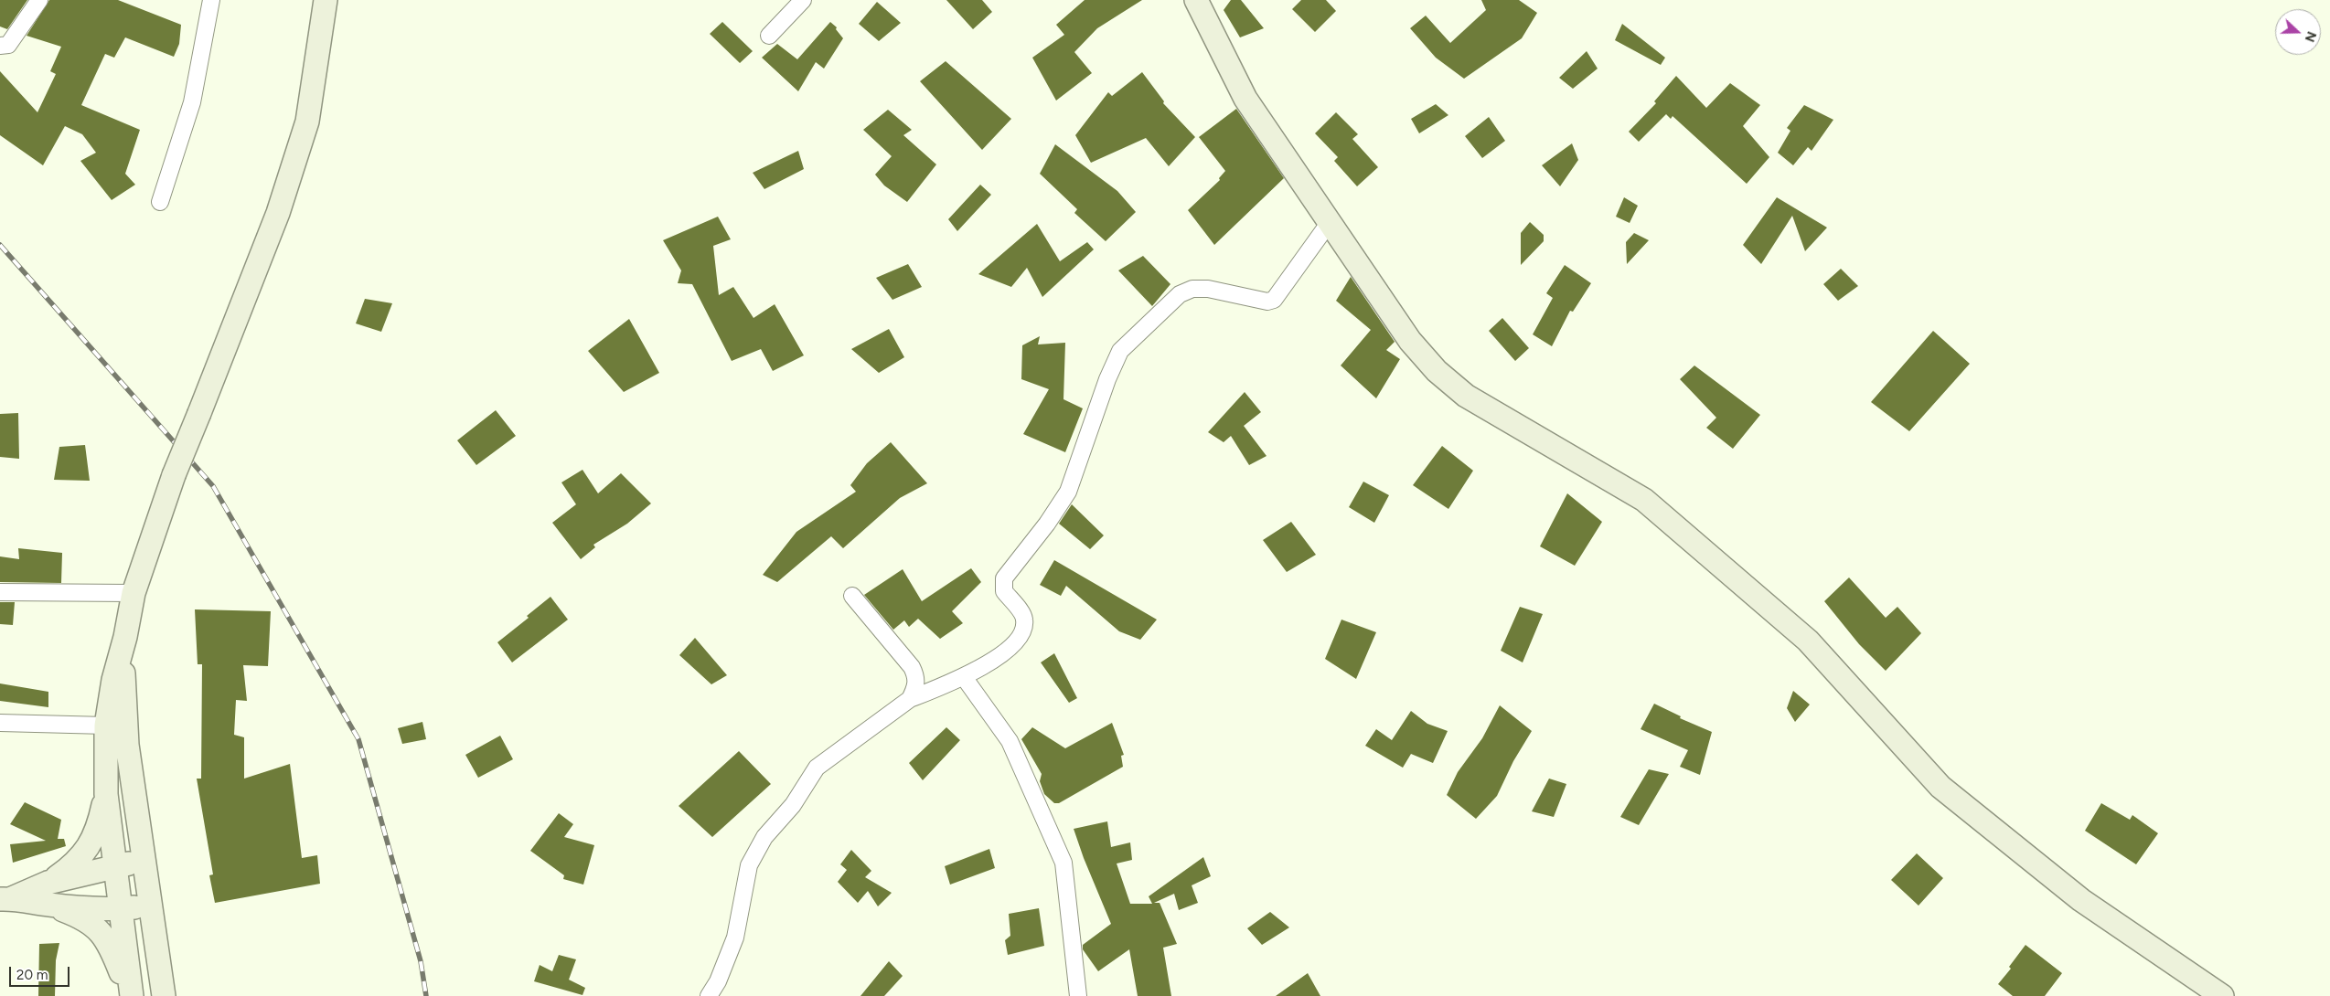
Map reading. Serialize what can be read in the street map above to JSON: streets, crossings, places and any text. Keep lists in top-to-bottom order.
{
  "scale_bar": "20 m",
  "north": "right"
}
